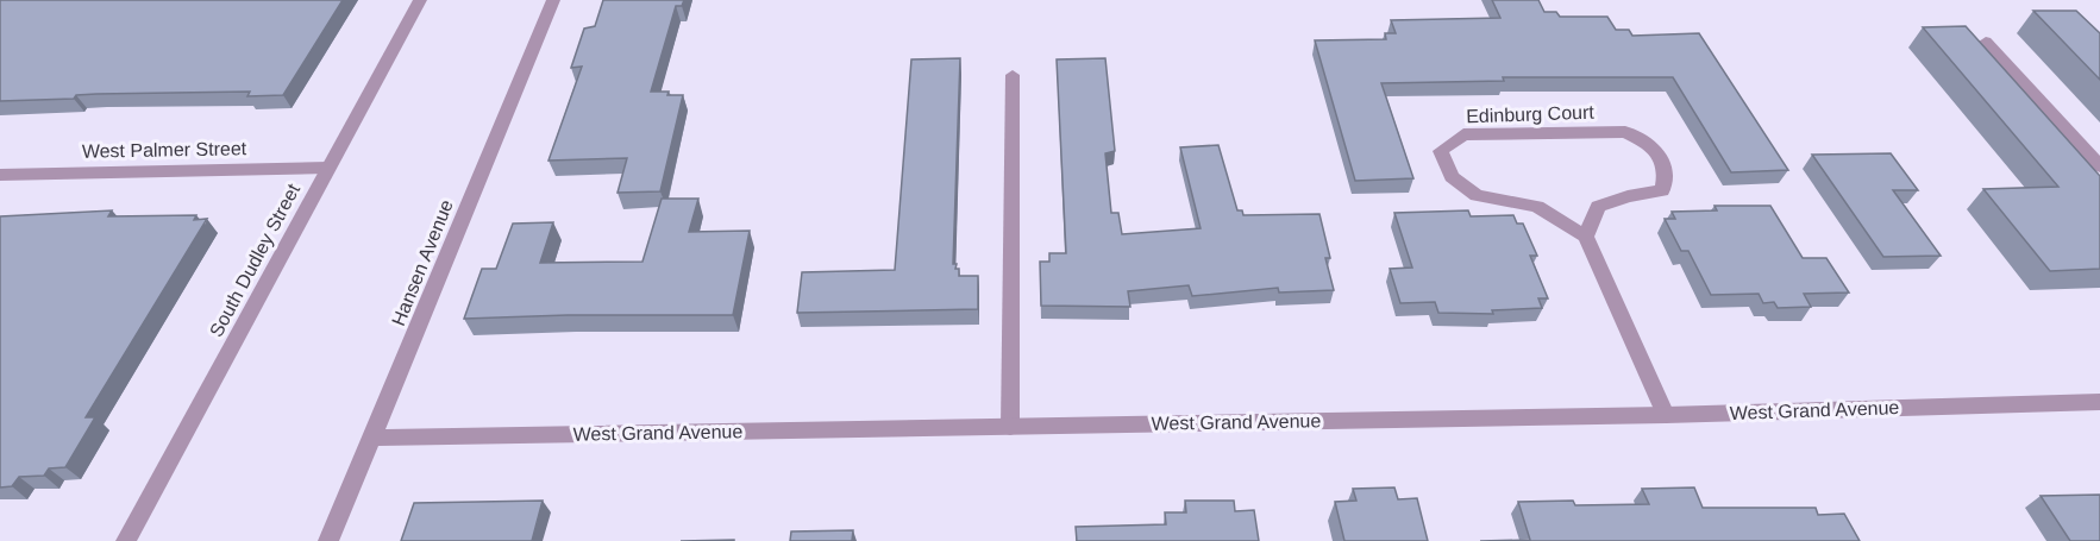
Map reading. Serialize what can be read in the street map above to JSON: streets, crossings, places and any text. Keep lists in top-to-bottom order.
{
  "streets": {
    "street": [
      "Edinburg Court",
      "West Palmer Street",
      "South Dudley Street",
      "Hansen Avenue",
      "West Grand Avenue"
    ]
  },
  "crossings": [
    ["West Palmer Street", "South Dudley Street"],
    ["Hansen Avenue", "West Grand Avenue"]
  ]
}
